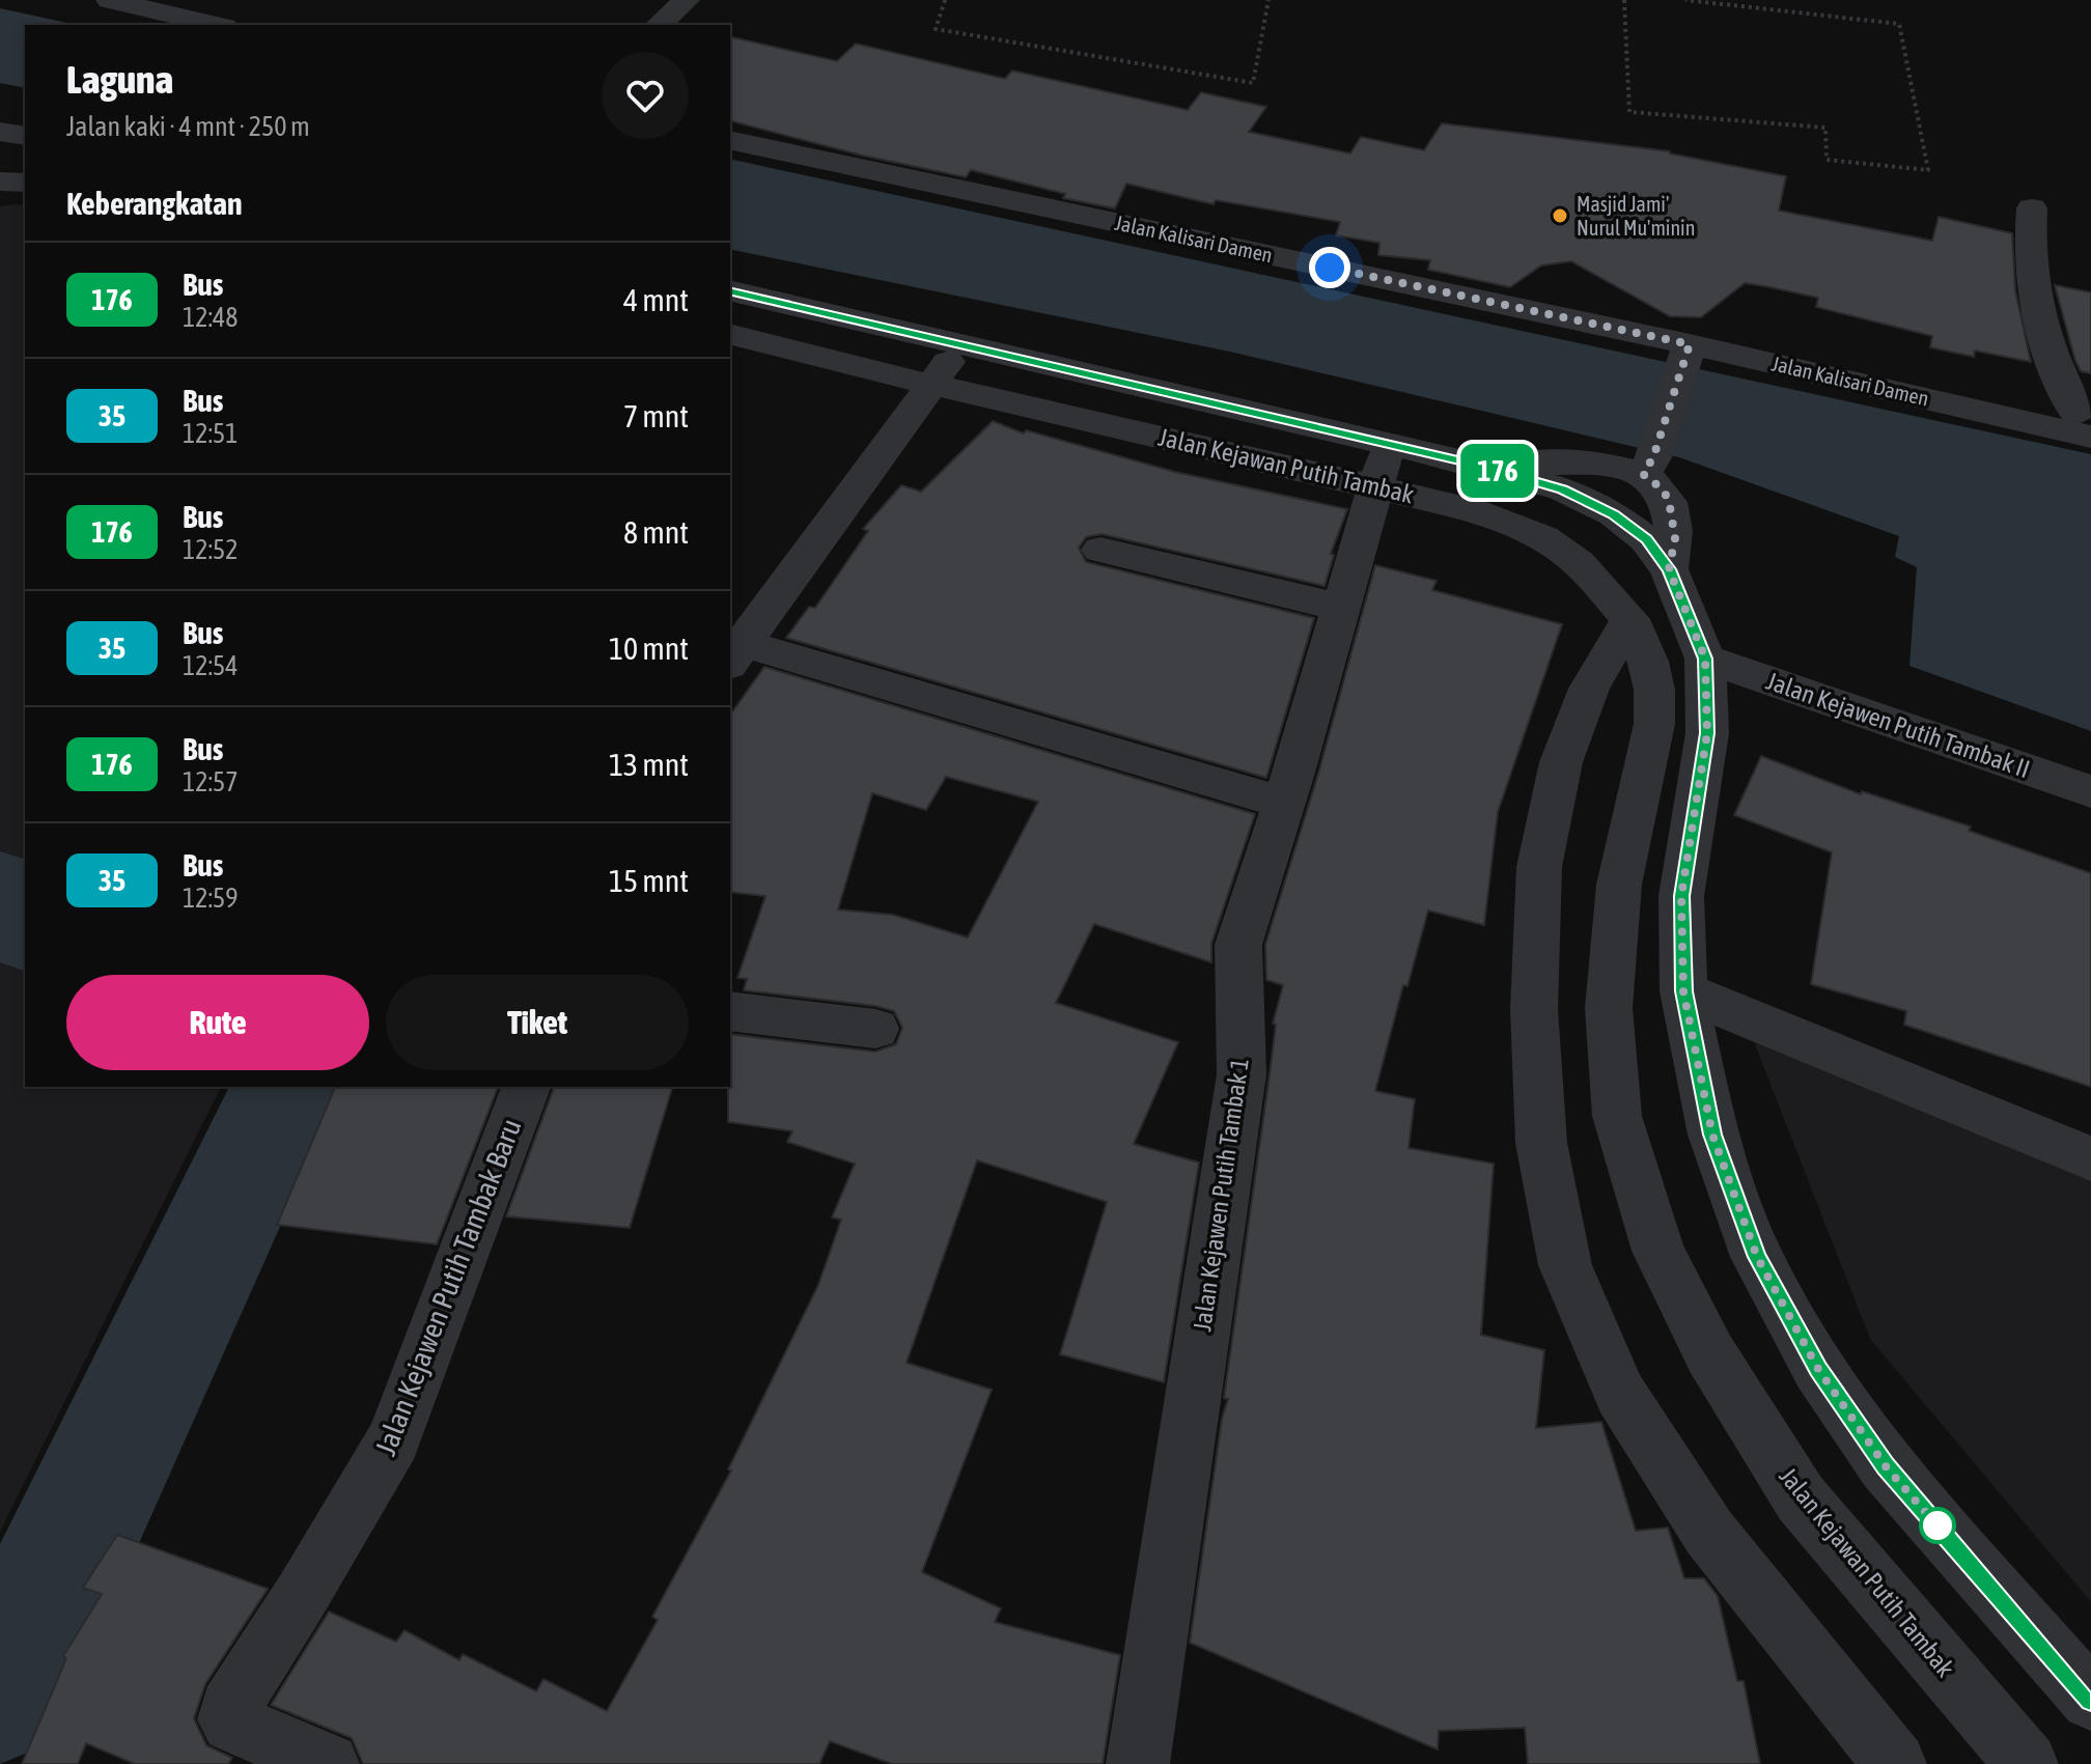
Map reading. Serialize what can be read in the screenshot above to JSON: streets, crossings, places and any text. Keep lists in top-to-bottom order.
{
  "streets": {
    "street": [
      "Jalan Kalisari Damen",
      "Jalan Kejawan Putih Tambak",
      "Jalan Kejawen Putih Tambak II",
      "Jalan Kejawen Putih Tambak 1",
      "Jalan Kejawen Putih Tambak Baru"
    ]
  },
  "crossings": [
    ["Jalan Kejawan Putih Tambak", "Jalan Kejawen Putih Tambak II"],
    ["Jalan Kejawan Putih Tambak", "Jalan Kejawen Putih Tambak 1"]
  ],
  "places": ["Masjid Jami' Nurul Mu'minin"],
  "lines": ["bus line 176"],
  "page": {
    "on_map": "176",
    "heading": [
      ["Laguna", "Jalan kaki · 4 mnt · 250 m"],
      "Keberangkatan"
    ],
    "list": [
      {
        "mark": "176",
        "name": "Bus",
        "note": "12:48",
        "value": "4 mnt"
      },
      {
        "mark": "35",
        "name": "Bus",
        "note": "12:51",
        "value": "7 mnt"
      },
      {
        "mark": "176",
        "name": "Bus",
        "note": "12:52",
        "value": "8 mnt"
      },
      {
        "mark": "35",
        "name": "Bus",
        "note": "12:54",
        "value": "10 mnt"
      },
      {
        "mark": "176",
        "name": "Bus",
        "note": "12:57",
        "value": "13 mnt"
      },
      {
        "mark": "35",
        "name": "Bus",
        "note": "12:59",
        "value": "15 mnt"
      }
    ],
    "buttons": ["Rute", "Tiket"]
  }
}
